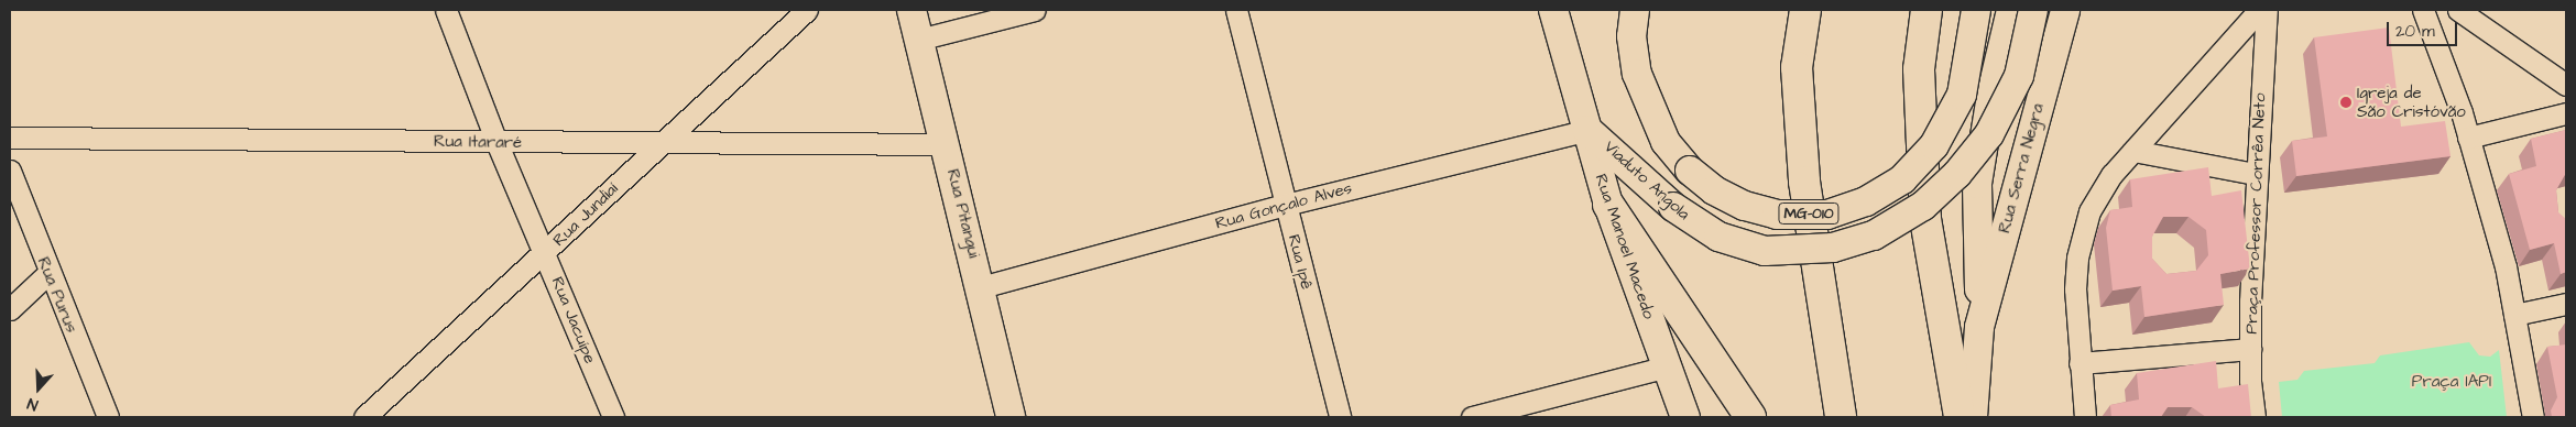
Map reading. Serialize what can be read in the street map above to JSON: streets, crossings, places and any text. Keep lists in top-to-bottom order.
{
  "streets": {
    "highway": ["MG-010"],
    "street": [
      "Rua Itararé",
      "Rua Serra Negra",
      "Viaduto Angola",
      "Rua Gonçalo Alves",
      "Rua Pitangui",
      "Praça Professor Corrêa Neto",
      "Rua Jundiaí",
      "Rua Manoel Macedo",
      "Rua Ipê",
      "Rua Purus",
      "Rua Jacuípe"
    ]
  },
  "crossings": [
    ["Rua Itararé", "Rua Pitangui"],
    ["Rua Itararé", "Rua Jundiaí"],
    ["Rua Itararé", "Rua Jacuípe"],
    ["Viaduto Angola", "Rua Gonçalo Alves"],
    ["Viaduto Angola", "Rua Manoel Macedo"],
    ["Rua Gonçalo Alves", "Rua Pitangui"],
    ["Rua Gonçalo Alves", "Rua Manoel Macedo"],
    ["Rua Gonçalo Alves", "Rua Ipê"],
    ["Rua Jundiaí", "Rua Jacuípe"]
  ],
  "parks": ["Praça IAPI"],
  "places": ["Igreja de São Cristóvão"],
  "scale_bar": "20 m",
  "north": "bottom"
}
